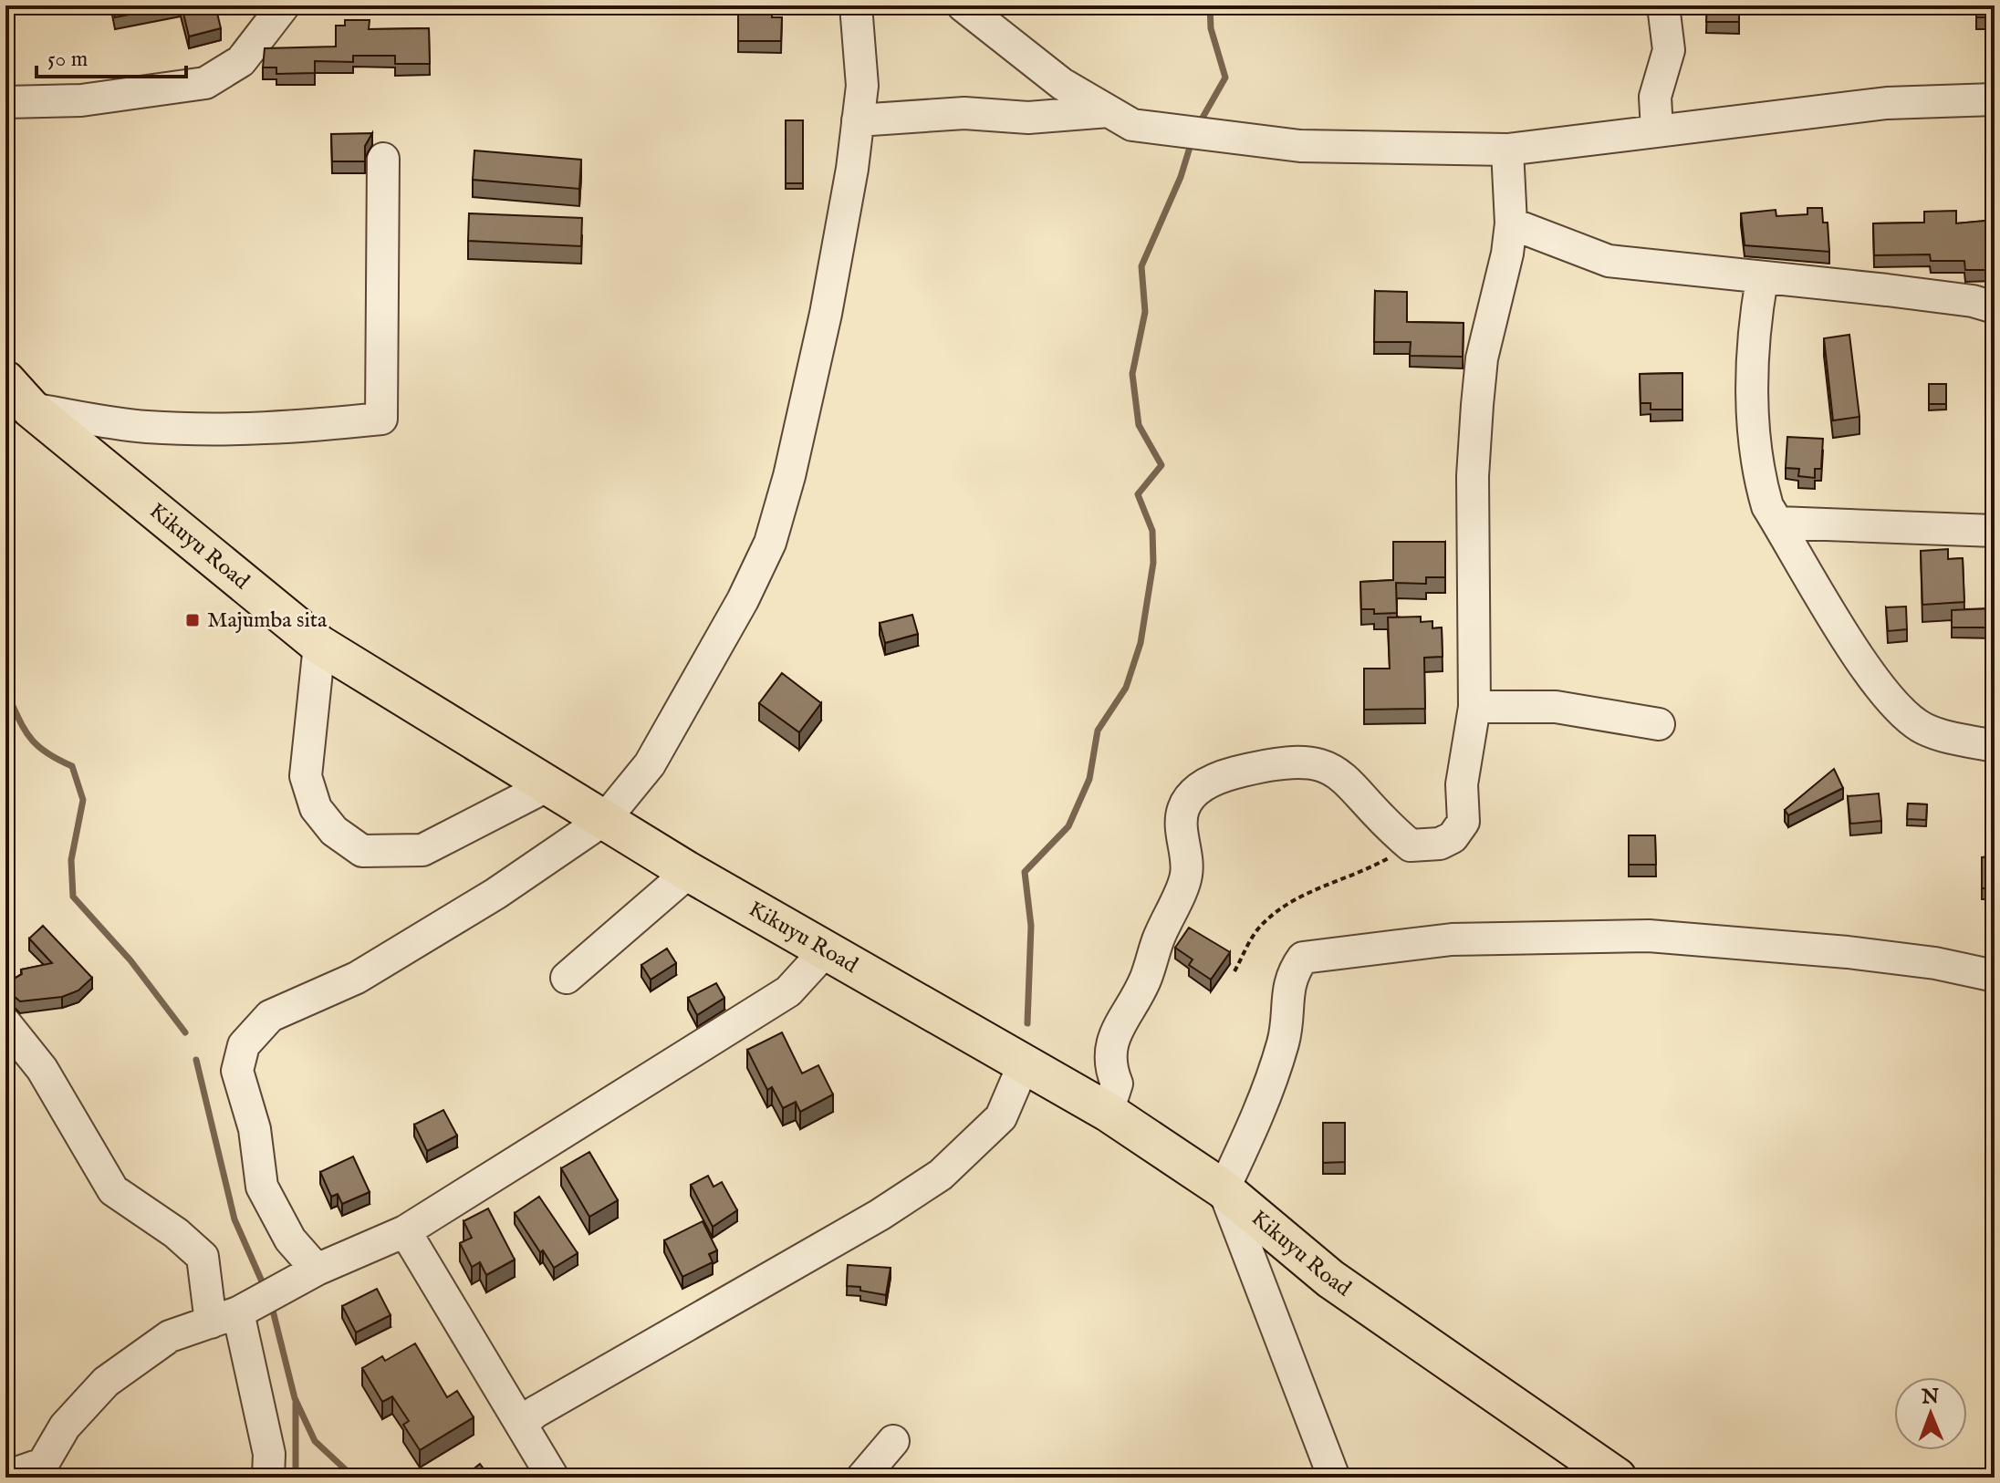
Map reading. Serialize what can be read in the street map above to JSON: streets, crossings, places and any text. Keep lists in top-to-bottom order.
{
  "streets": {
    "main road": ["Kikuyu Road"]
  },
  "places": {
    "transit": ["Majumba sita"]
  },
  "scale_bar": "50 m",
  "north": "top"
}
